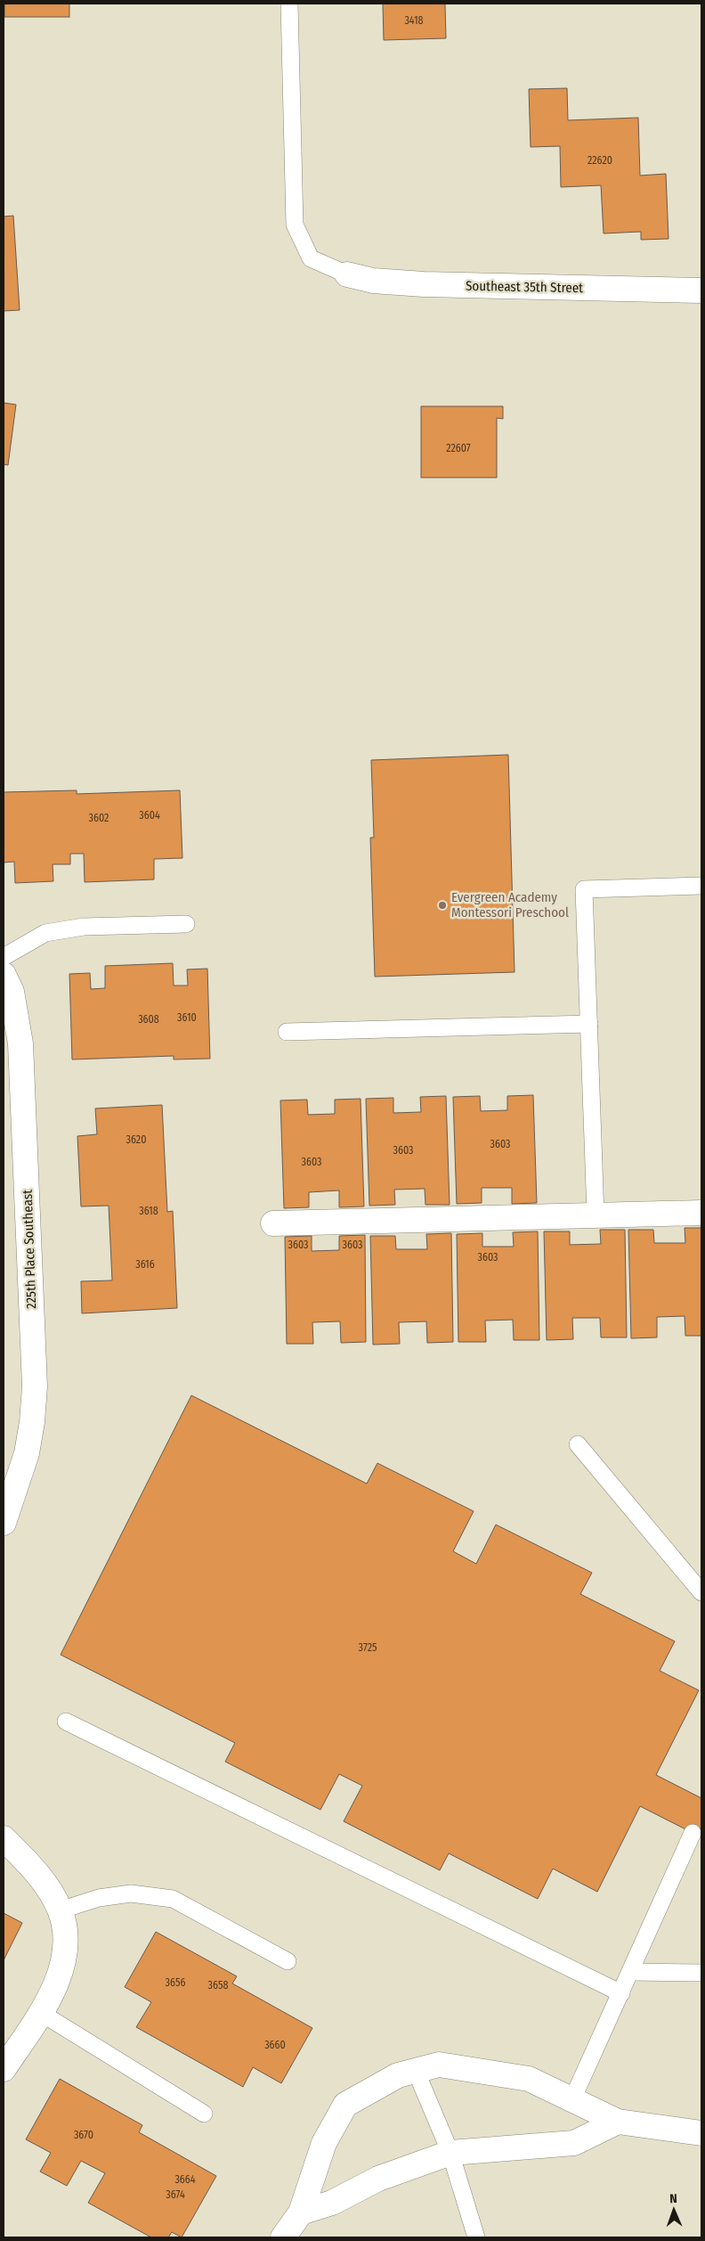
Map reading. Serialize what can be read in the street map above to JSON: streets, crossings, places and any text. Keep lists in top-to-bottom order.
{
  "streets": {
    "street": ["Southeast 35th Street", "225th Place Southeast"]
  },
  "places": ["Evergreen Academy Montessori Preschool"],
  "house_numbers": [
    "3418",
    "22620",
    "22607",
    "3604",
    "3602",
    "3610",
    "3608",
    "3620",
    "3603",
    "3603",
    "3603",
    "3618",
    "3603",
    "3603",
    "3603",
    "3616",
    "3725",
    "3656",
    "3658",
    "3660",
    "3670",
    "3664",
    "3674"
  ],
  "north": "top"
}
